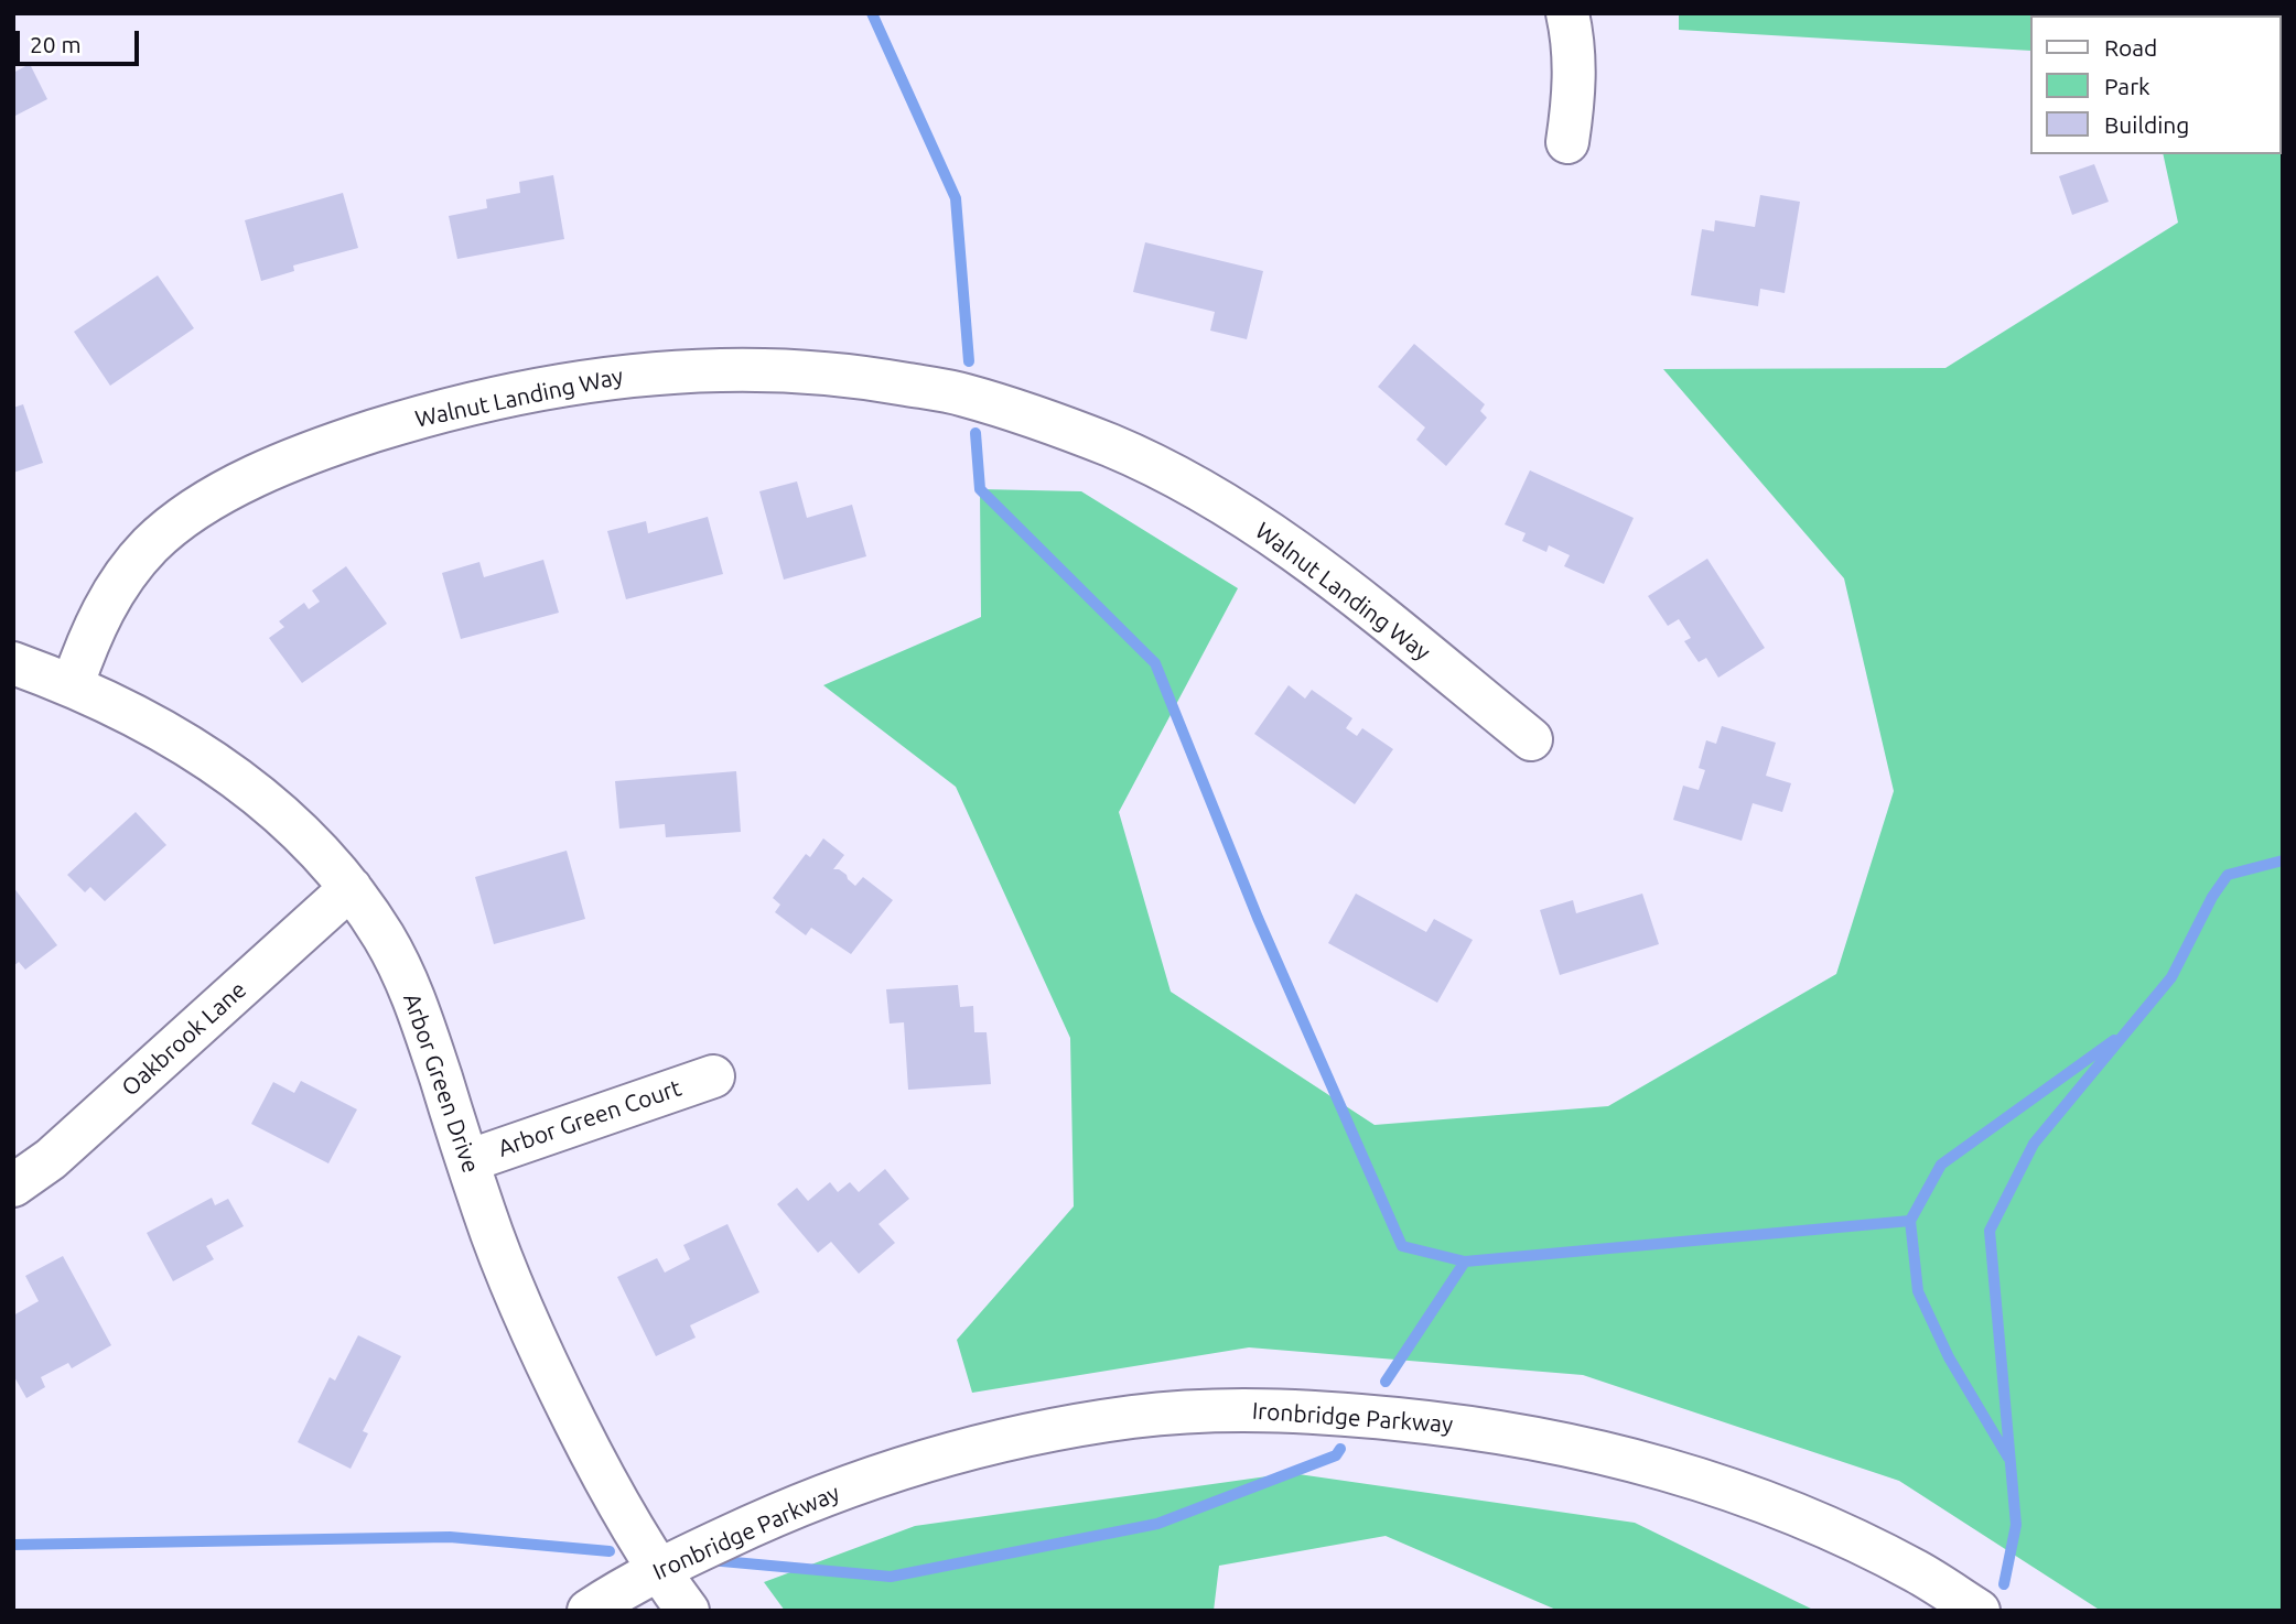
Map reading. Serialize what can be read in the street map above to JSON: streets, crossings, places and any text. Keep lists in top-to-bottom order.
{
  "streets": {
    "street": [
      "Walnut Landing Way",
      "Oakbrook Lane",
      "Arbor Green Drive",
      "Arbor Green Court",
      "Ironbridge Parkway"
    ]
  },
  "crossings": [
    ["Walnut Landing Way", "Arbor Green Drive"],
    ["Oakbrook Lane", "Arbor Green Drive"],
    ["Arbor Green Drive", "Arbor Green Court"],
    ["Arbor Green Drive", "Ironbridge Parkway"]
  ],
  "legend": ["Road", "Park", "Building"],
  "scale_bar": "20 m"
}
